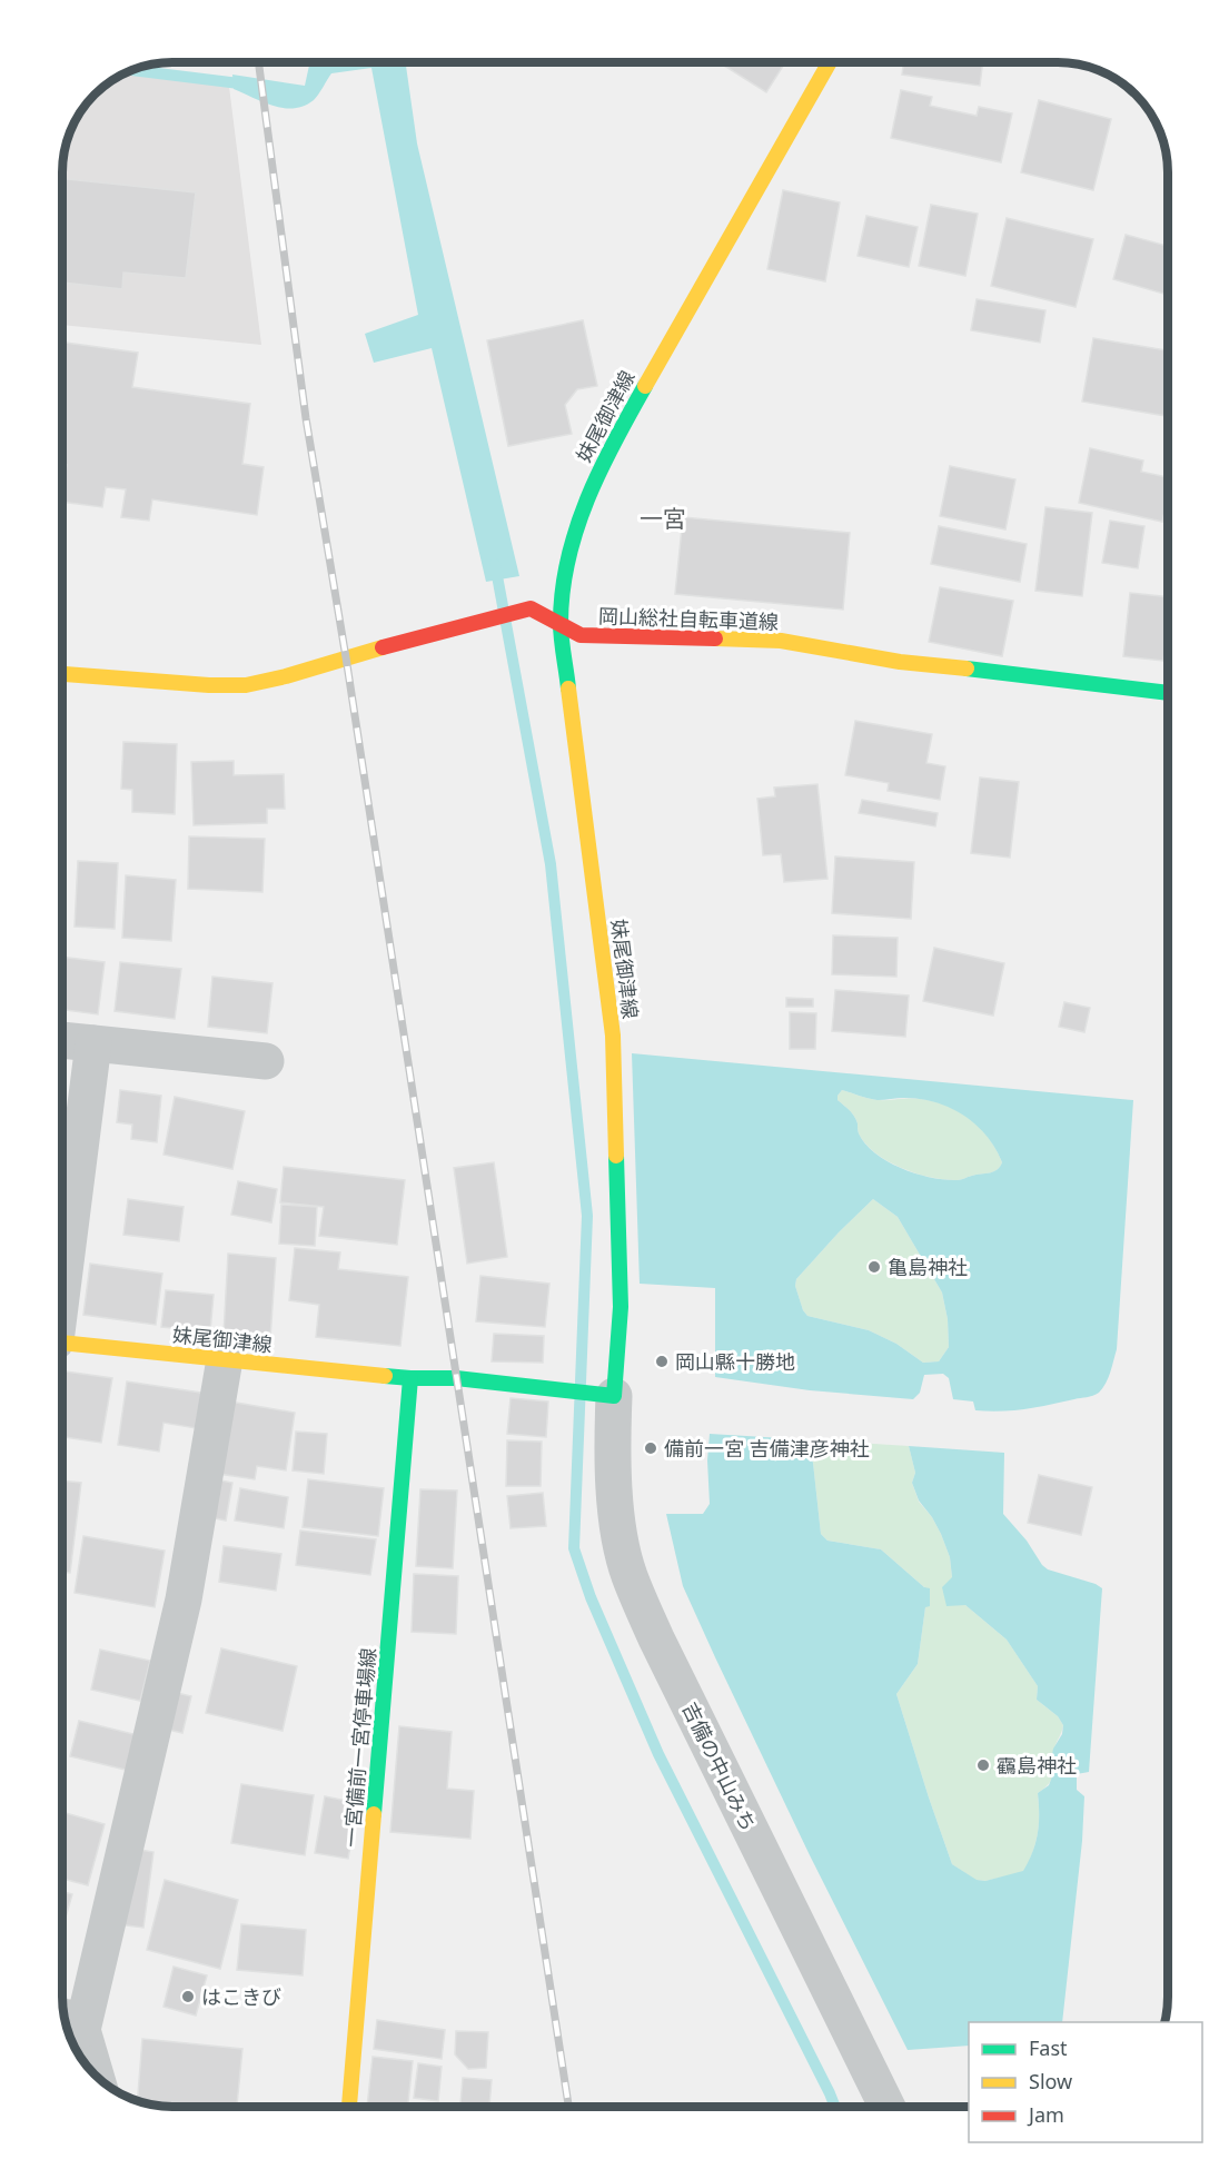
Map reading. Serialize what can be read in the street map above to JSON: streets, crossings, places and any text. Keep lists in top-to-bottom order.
{
  "streets": {
    "main road": ["妹尾御津線", "岡山総社自転車道線", "一宮備前一宮停車場線"],
    "street": ["吉備の中山みち"]
  },
  "crossings": [
    ["妹尾御津線", "岡山総社自転車道線"],
    ["妹尾御津線", "一宮備前一宮停車場線"],
    ["妹尾御津線", "吉備の中山みち"]
  ],
  "districts": ["一宮"],
  "places": [
    "亀島神社",
    "岡山縣十勝地",
    "備前一宮 吉備津彦神社",
    "靍島神社",
    "はこきび"
  ],
  "legend": ["Fast", "Slow", "Jam"]
}
